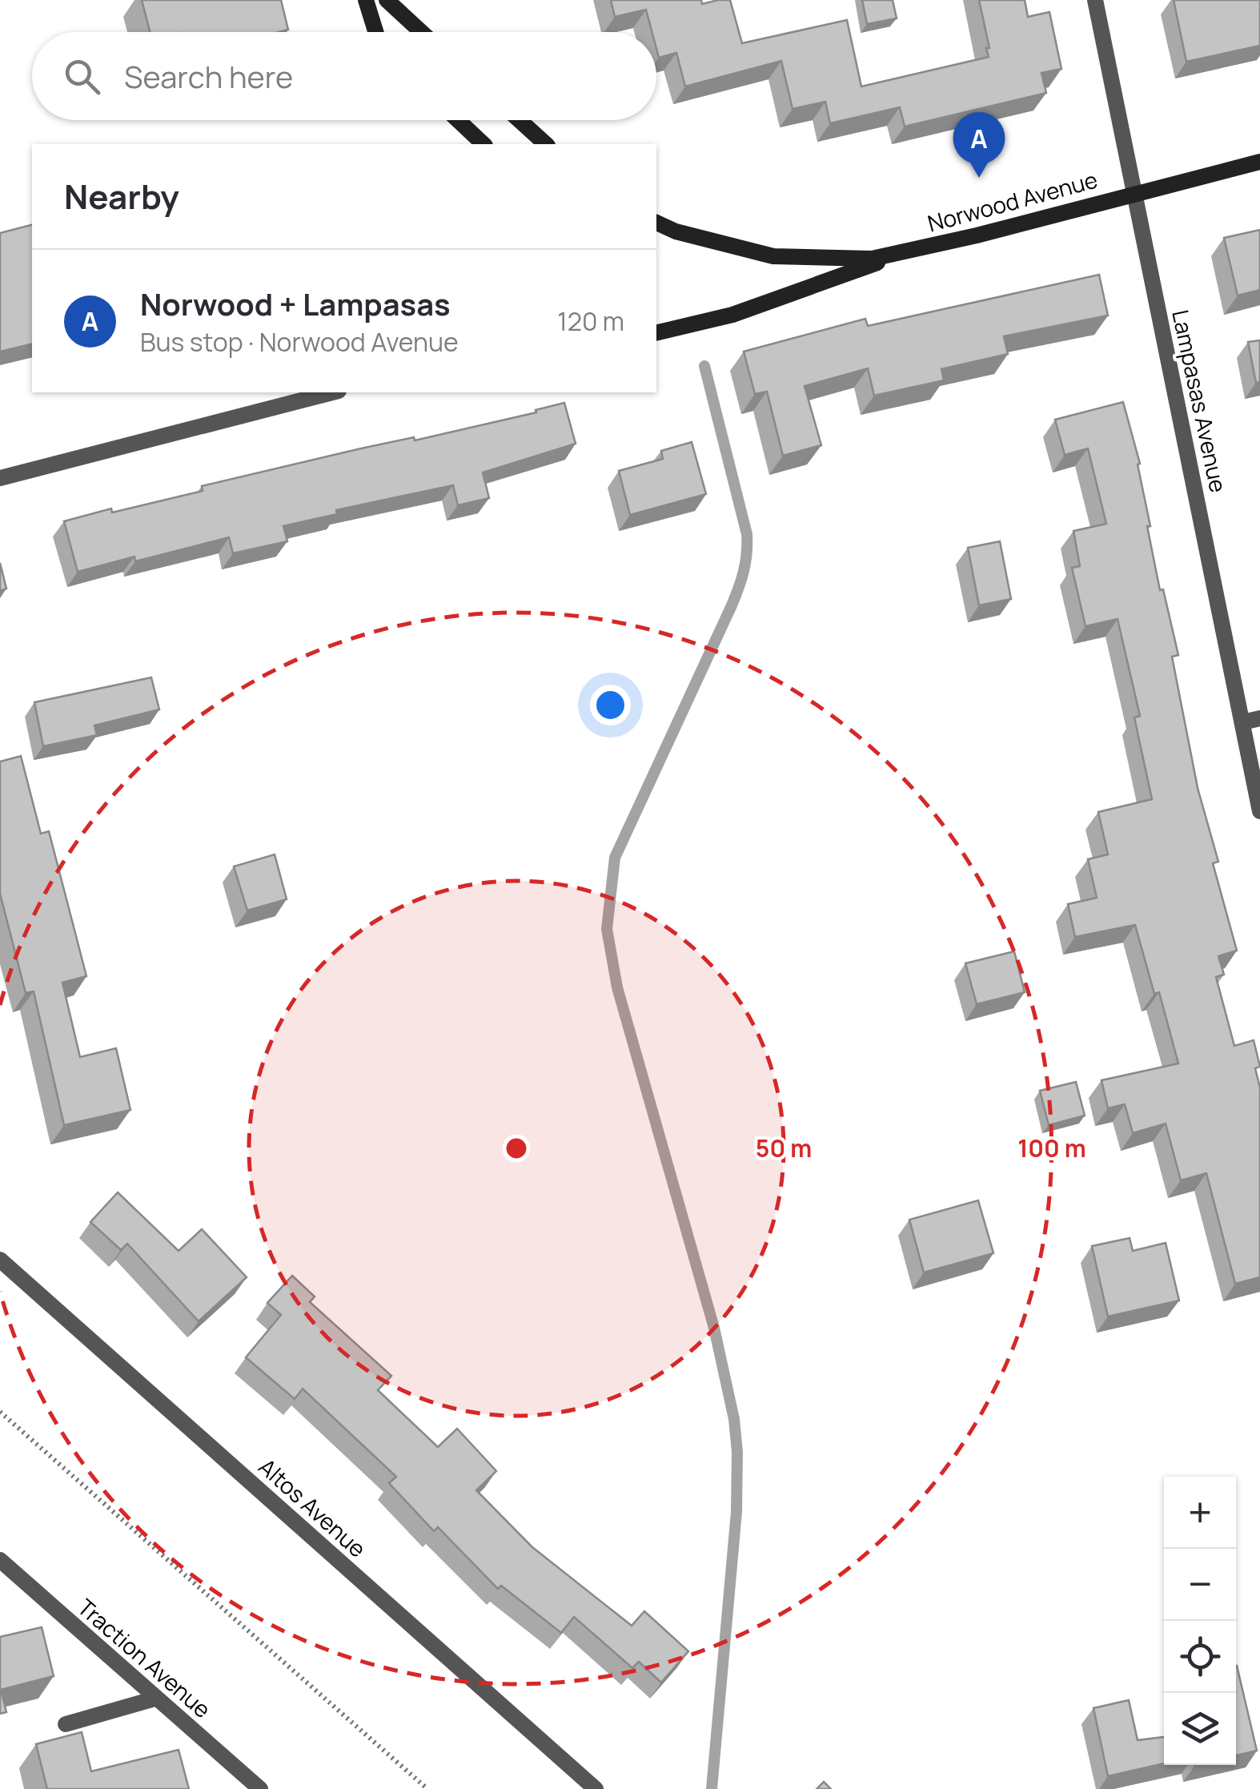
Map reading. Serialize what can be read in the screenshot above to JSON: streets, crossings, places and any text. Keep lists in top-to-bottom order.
{
  "streets": {
    "main road": ["Norwood Avenue"],
    "street": ["Lampasas Avenue", "Altos Avenue", "Traction Avenue"]
  },
  "crossings": [
    ["Norwood Avenue", "Lampasas Avenue"]
  ],
  "page": {
    "search": "Search here",
    "pins": "A",
    "heading": "Nearby",
    "list": [
      {
        "mark": "A",
        "name": "Norwood + Lampasas",
        "note": "Bus stop · Norwood Avenue",
        "value": "120 m"
      }
    ],
    "map_buttons": ["+", "−"]
  },
  "rings": ["50 m", "100 m"]
}
